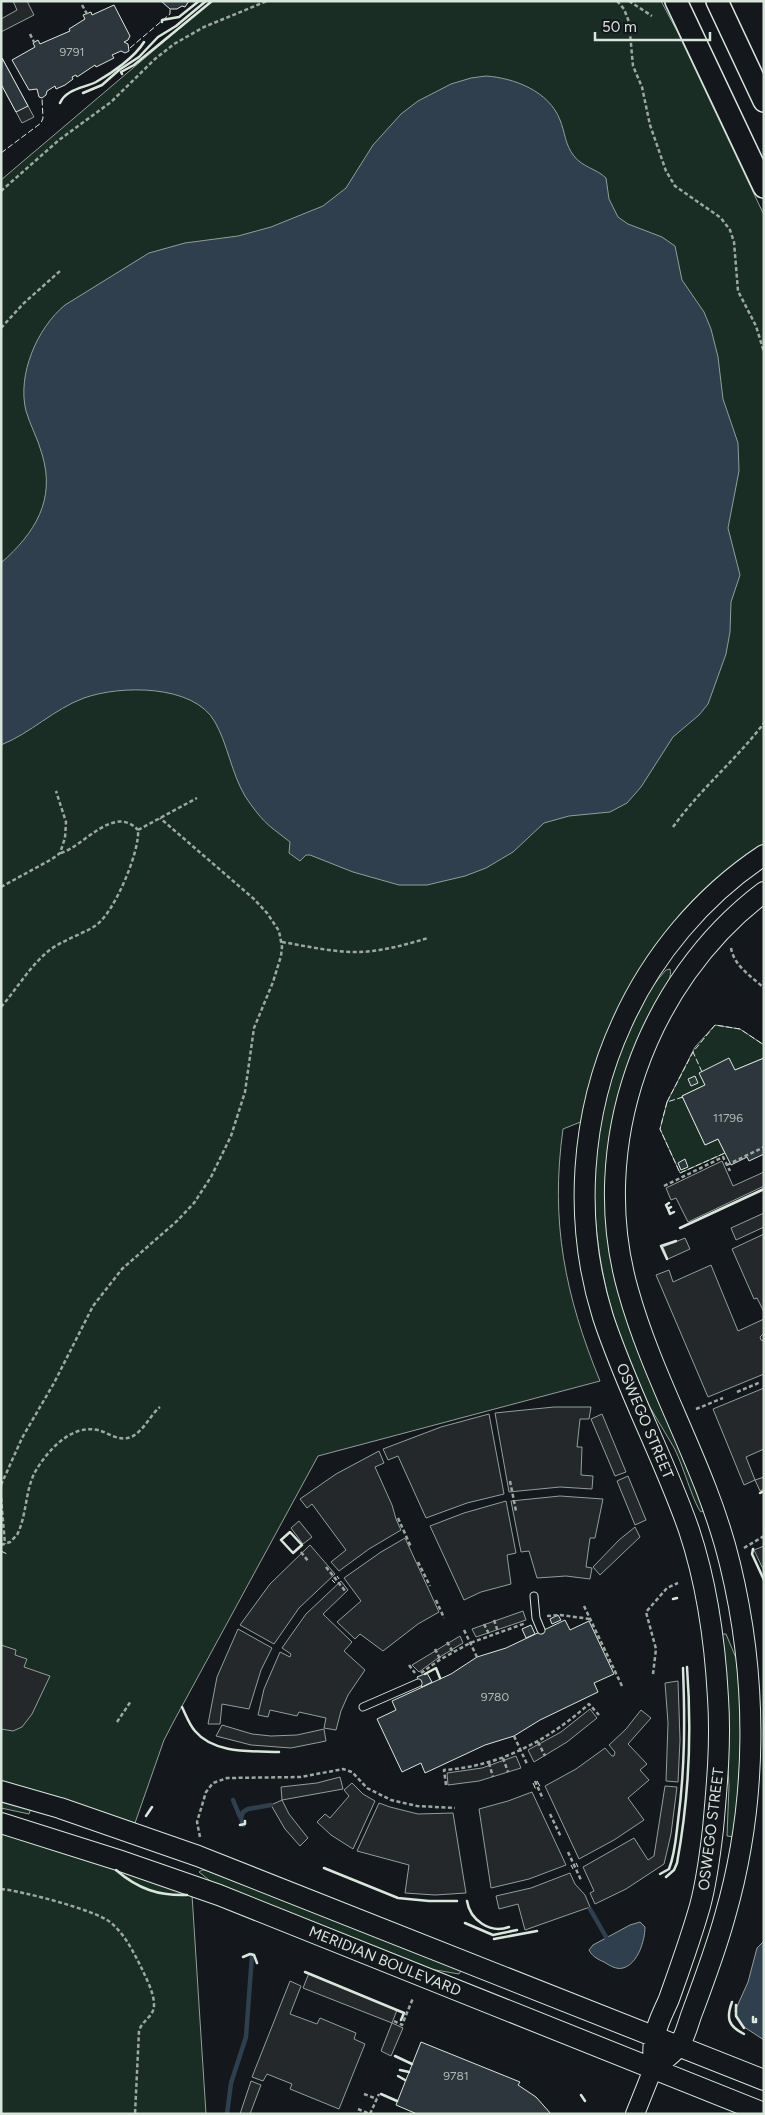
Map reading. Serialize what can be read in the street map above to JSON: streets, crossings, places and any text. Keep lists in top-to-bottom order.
{
  "streets": {
    "main road": ["OSWEGO STREET", "MERIDIAN BOULEVARD"]
  },
  "crossings": [
    ["OSWEGO STREET", "MERIDIAN BOULEVARD"]
  ],
  "house_numbers": [
    "9791",
    "11796",
    "9780",
    "9781"
  ],
  "scale_bar": "50 m"
}
